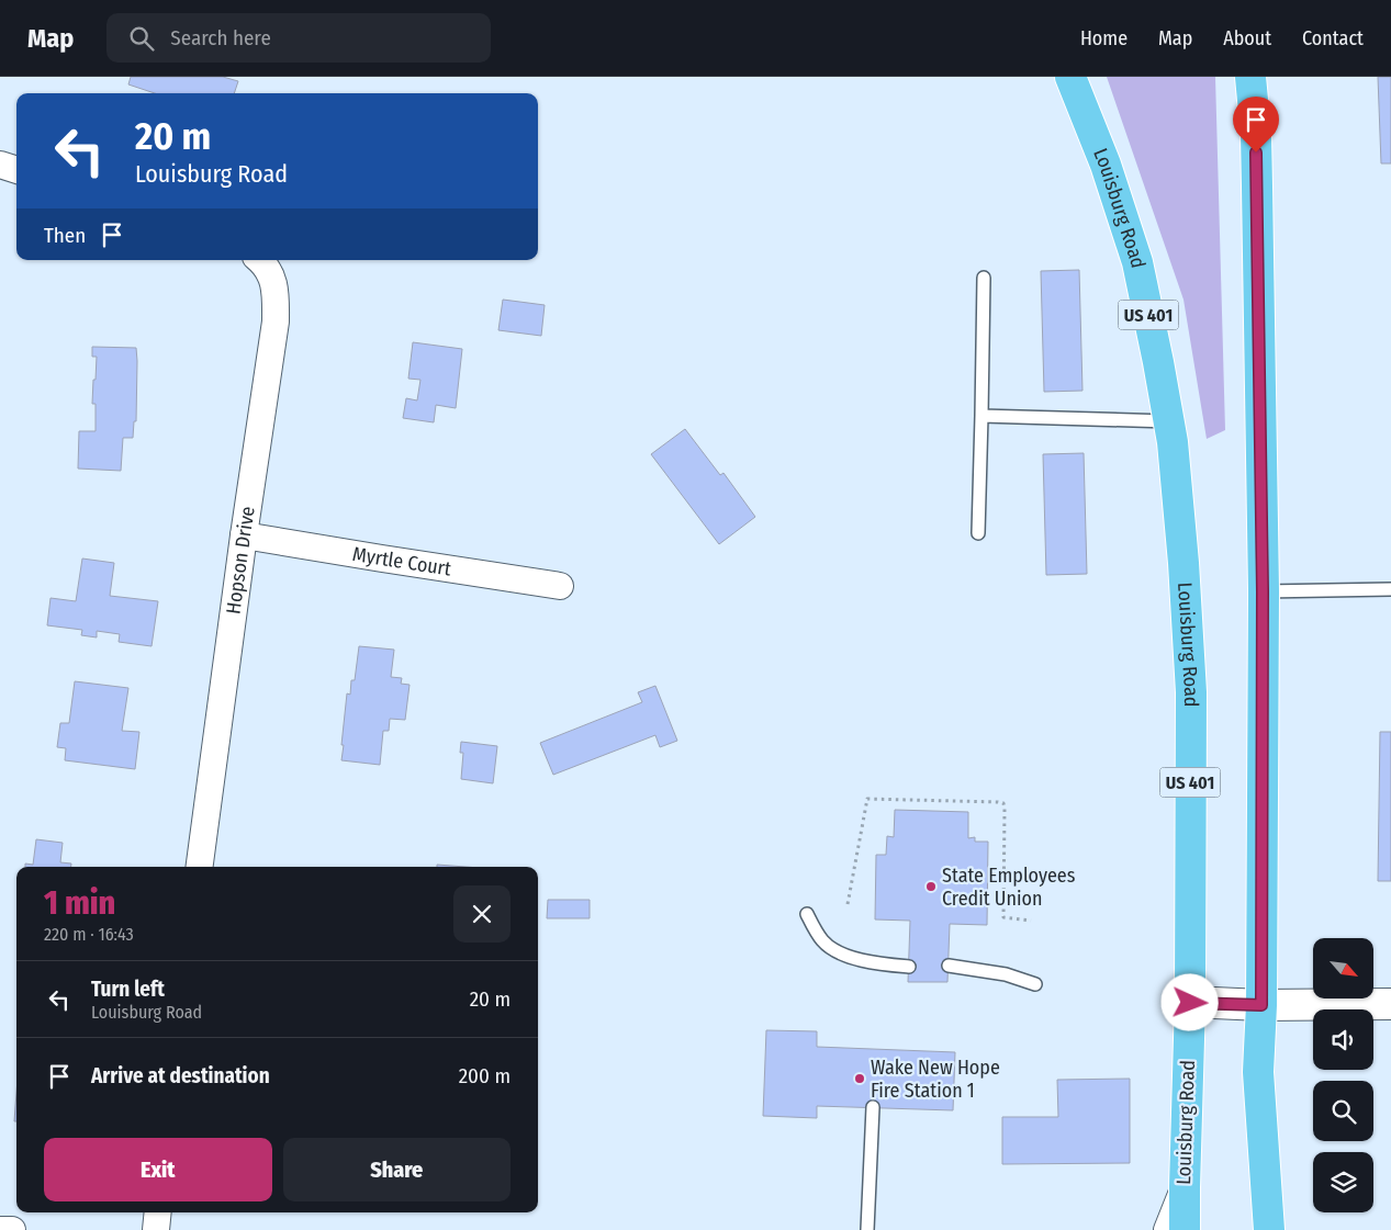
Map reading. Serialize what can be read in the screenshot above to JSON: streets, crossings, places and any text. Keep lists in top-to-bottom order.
{
  "streets": {
    "highway": ["Louisburg Road", "US 401"],
    "street": ["Hopson Drive", "Myrtle Court"]
  },
  "crossings": [
    ["Hopson Drive", "Myrtle Court"]
  ],
  "places": ["State Employees Credit Union", "Wake New Hope Fire Station 1"],
  "north": "bottom right",
  "page": {
    "header": "Map",
    "search": "Search here",
    "nav": [
      "Home",
      "Map",
      "About",
      "Contact"
    ],
    "turn": ["20 m", "Louisburg Road"],
    "then": "Then",
    "heading": ["1 min", "220 m · 16:43"],
    "list": [
      {
        "name": "Turn left",
        "note": "Louisburg Road",
        "value": "20 m"
      },
      {
        "name": "Arrive at destination",
        "value": "200 m"
      }
    ],
    "buttons": ["Exit", "Share"]
  }
}
